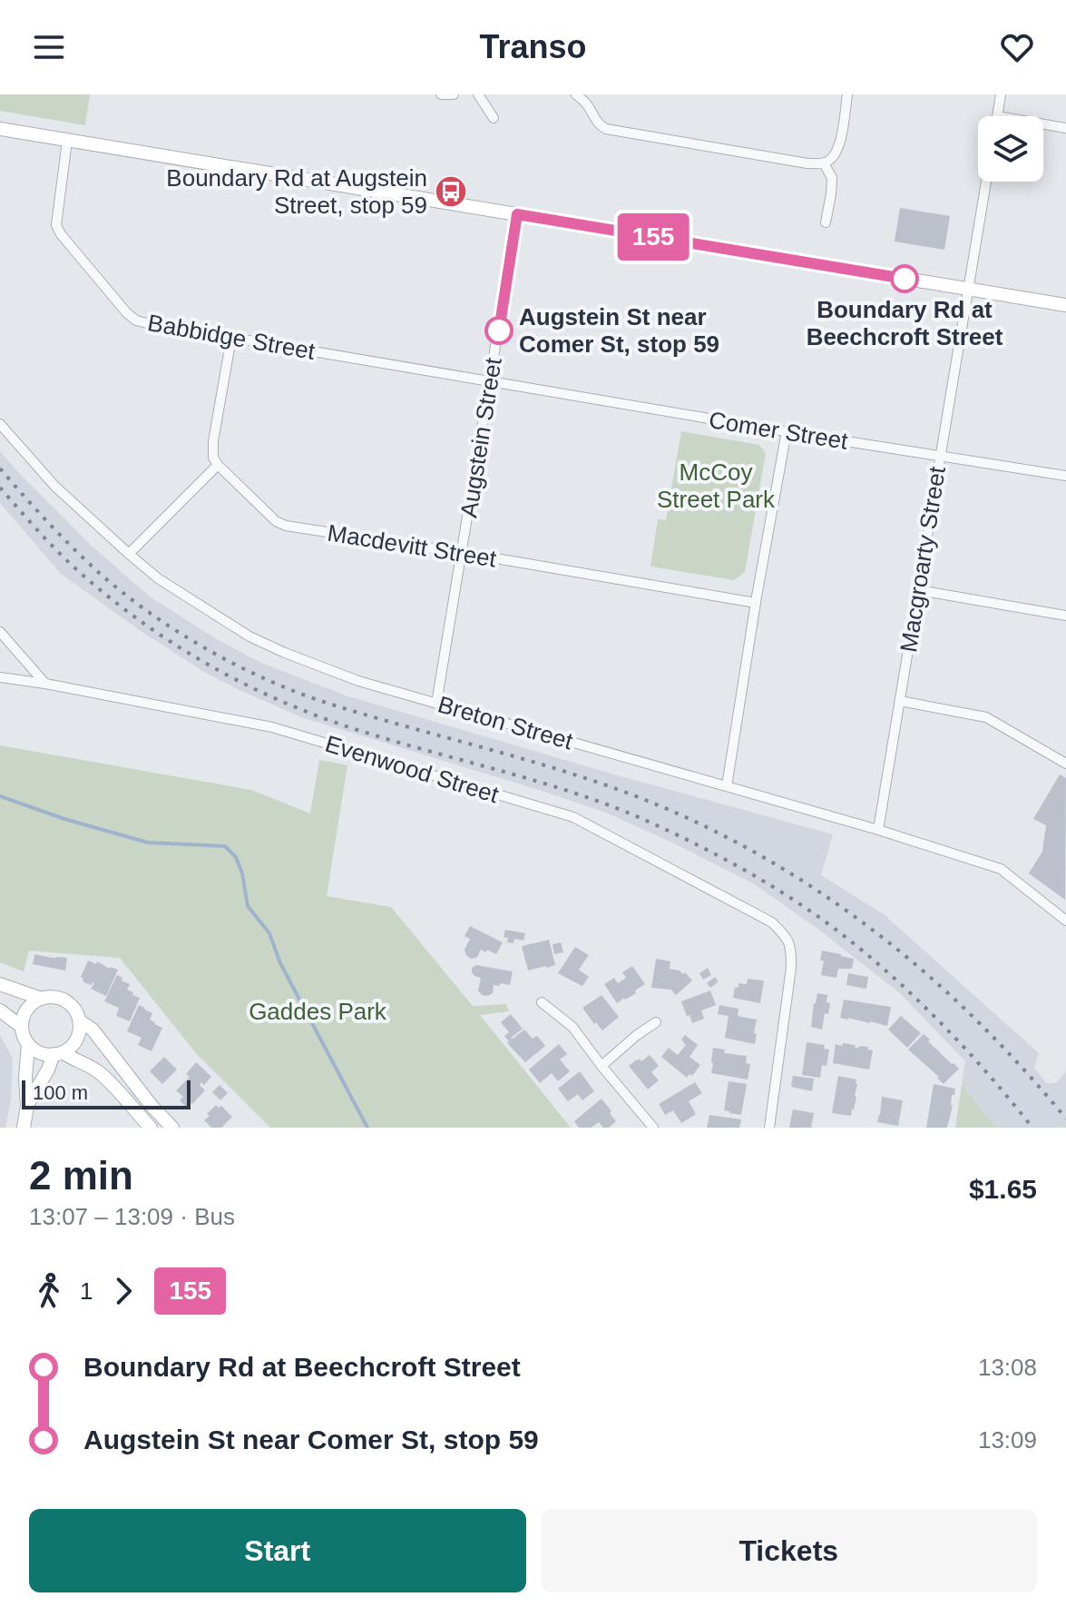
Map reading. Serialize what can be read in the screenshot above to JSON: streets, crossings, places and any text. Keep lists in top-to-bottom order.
{
  "streets": {
    "street": [
      "Babbidge Street",
      "Comer Street",
      "Augstein Street",
      "Macdevitt Street",
      "Macgroarty Street",
      "Breton Street",
      "Evenwood Street"
    ]
  },
  "crossings": [
    ["Babbidge Street", "Comer Street"],
    ["Babbidge Street", "Augstein Street"],
    ["Comer Street", "Augstein Street"],
    ["Comer Street", "Macgroarty Street"],
    ["Augstein Street", "Macdevitt Street"],
    ["Augstein Street", "Breton Street"],
    ["Macgroarty Street", "Breton Street"]
  ],
  "parks": ["McCoy Street Park", "Gaddes Park"],
  "places": {
    "bus stop": ["Boundary Rd at Augstein Street, stop 59"],
    "other": ["Boundary Rd at Beechcroft Street", "Augstein St near Comer St, stop 59"]
  },
  "lines": ["bus line 155"],
  "scale_bar": "100 m",
  "page": {
    "header": "Transo",
    "on_map": "155",
    "scale": "100 m",
    "heading": ["2 min", "13:07 – 13:09 · Bus", "$1.65"],
    "legs": ["1", "155"],
    "list": [
      {
        "name": "Boundary Rd at Beechcroft Street",
        "value": "13:08"
      },
      {
        "name": "Augstein St near Comer St, stop 59",
        "value": "13:09"
      }
    ],
    "buttons": ["Start", "Tickets"]
  }
}
